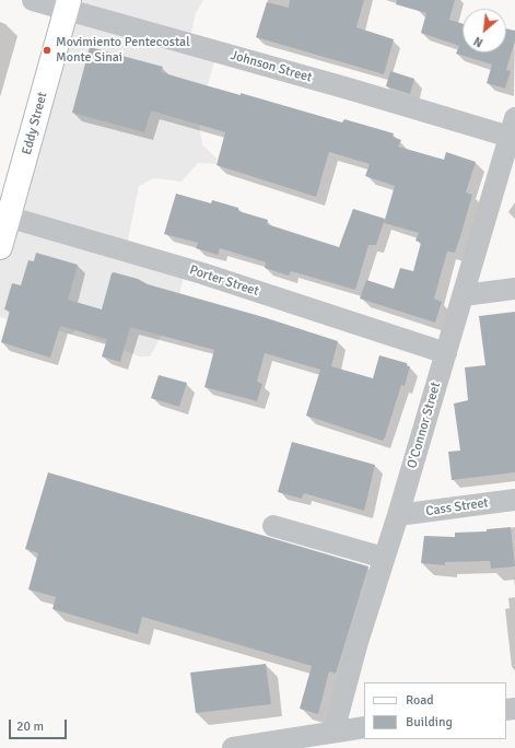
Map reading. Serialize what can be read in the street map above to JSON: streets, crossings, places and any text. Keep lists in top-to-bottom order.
{
  "streets": {
    "main road": ["Eddy Street"],
    "street": [
      "Johnson Street",
      "Porter Street",
      "O'Connor Street",
      "Cass Street"
    ]
  },
  "crossings": [
    ["Johnson Street", "Eddy Street"],
    ["Johnson Street", "O'Connor Street"],
    ["Eddy Street", "Porter Street"],
    ["Porter Street", "O'Connor Street"],
    ["O'Connor Street", "Cass Street"]
  ],
  "places": ["Movimiento Pentecostal Monte Sinai"],
  "legend": ["Road", "Building"],
  "scale_bar": "20 m",
  "north": "bottom left"
}
